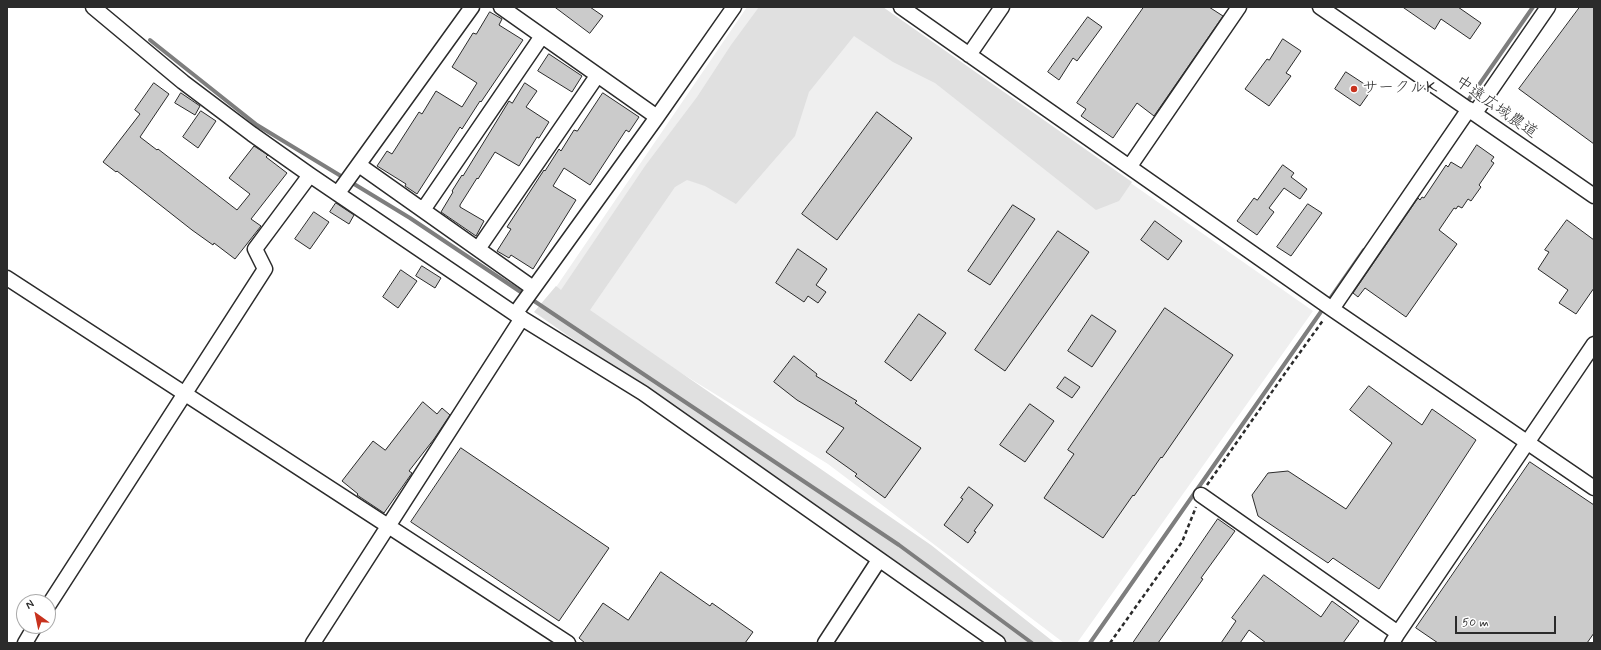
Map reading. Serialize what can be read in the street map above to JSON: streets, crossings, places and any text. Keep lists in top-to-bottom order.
{
  "streets": {
    "street": ["中遠広域農道"]
  },
  "places": ["サークルK"],
  "scale_bar": "50 m",
  "north": "top left"
}
